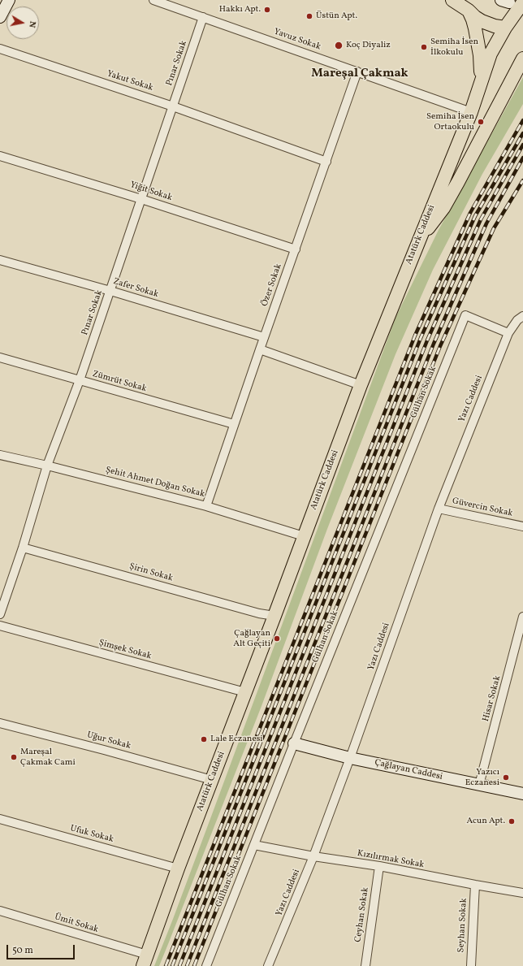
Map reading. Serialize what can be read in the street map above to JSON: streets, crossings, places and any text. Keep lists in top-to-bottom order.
{
  "streets": {
    "main road": ["Atatürk Caddesi"],
    "street": [
      "Yavuz Sokak",
      "Pınar Sokak",
      "Yakut Sokak",
      "Yiğit Sokak",
      "Özer Sokak",
      "Zafer Sokak",
      "Zümrüt Sokak",
      "Gülhan Sokak",
      "Yazı Caddesi",
      "Şehit Ahmet Doğan Sokak",
      "Güvercin Sokak",
      "Şirin Sokak",
      "Şimşek Sokak",
      "Hisar Sokak",
      "Uğur Sokak",
      "Çağlayan Caddesi",
      "Ufuk Sokak",
      "Kızılırmak Sokak",
      "Ceyhan Sokak",
      "Ümit Sokak",
      "Seyhan Sokak"
    ]
  },
  "crossings": [
    ["Yavuz Sokak", "Pınar Sokak"],
    ["Yavuz Sokak", "Atatürk Caddesi"],
    ["Yavuz Sokak", "Özer Sokak"],
    ["Pınar Sokak", "Yakut Sokak"],
    ["Pınar Sokak", "Yiğit Sokak"],
    ["Pınar Sokak", "Zafer Sokak"],
    ["Pınar Sokak", "Zümrüt Sokak"],
    ["Pınar Sokak", "Şehit Ahmet Doğan Sokak"],
    ["Pınar Sokak", "Şirin Sokak"],
    ["Yakut Sokak", "Özer Sokak"],
    ["Yiğit Sokak", "Özer Sokak"],
    ["Atatürk Caddesi", "Şehit Ahmet Doğan Sokak"],
    ["Atatürk Caddesi", "Şirin Sokak"],
    ["Atatürk Caddesi", "Şimşek Sokak"],
    ["Atatürk Caddesi", "Uğur Sokak"],
    ["Atatürk Caddesi", "Ufuk Sokak"],
    ["Atatürk Caddesi", "Ümit Sokak"],
    ["Özer Sokak", "Zafer Sokak"],
    ["Özer Sokak", "Zümrüt Sokak"],
    ["Özer Sokak", "Şehit Ahmet Doğan Sokak"],
    ["Gülhan Sokak", "Yazı Caddesi"],
    ["Gülhan Sokak", "Çağlayan Caddesi"],
    ["Gülhan Sokak", "Kızılırmak Sokak"],
    ["Yazı Caddesi", "Güvercin Sokak"],
    ["Yazı Caddesi", "Çağlayan Caddesi"],
    ["Yazı Caddesi", "Kızılırmak Sokak"],
    ["Hisar Sokak", "Çağlayan Caddesi"],
    ["Kızılırmak Sokak", "Ceyhan Sokak"],
    ["Kızılırmak Sokak", "Seyhan Sokak"]
  ],
  "districts": ["Mareşal Çakmak"],
  "places": [
    "Hakkı Apt.",
    "Üstün Apt.",
    "Koç Diyaliz",
    "Semiha İsen İlkokulu",
    "Semiha İsen Ortaokulu",
    "Çağlayan Alt Geçiti",
    "Lale Eczanesi",
    "Mareşal Çakmak Cami",
    "Yazıcı Eczanesi",
    "Acun Apt."
  ],
  "scale_bar": "50 m",
  "north": "right"
}
